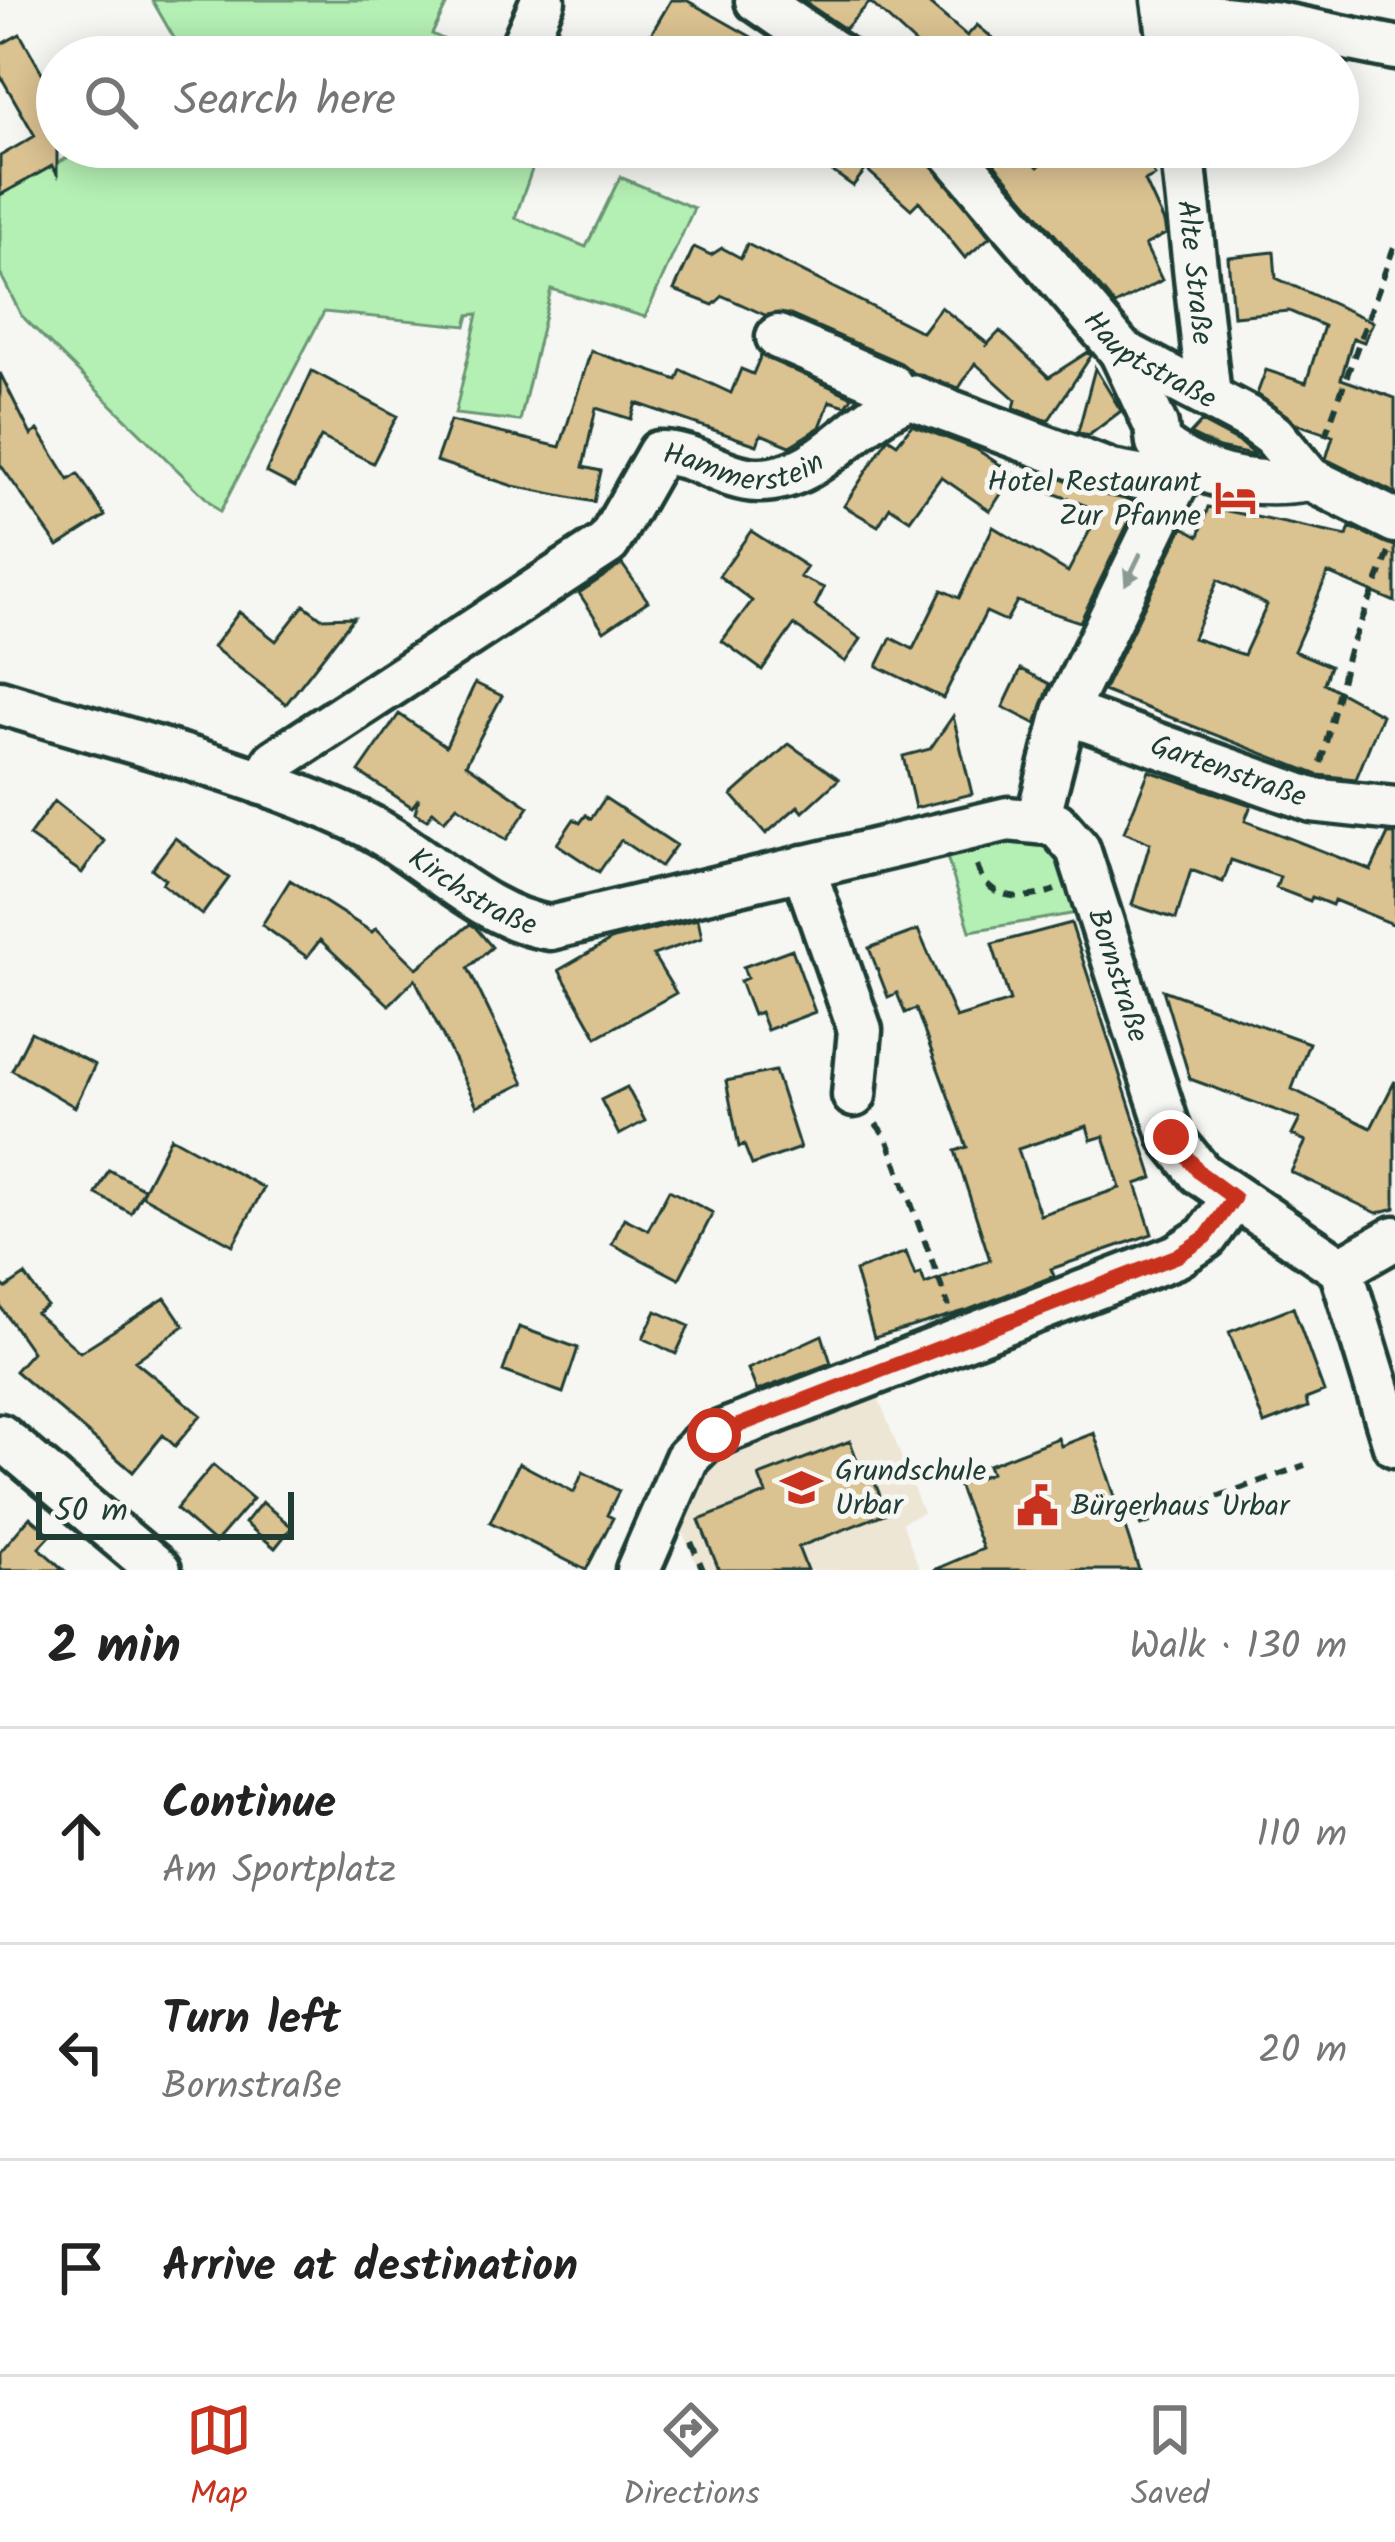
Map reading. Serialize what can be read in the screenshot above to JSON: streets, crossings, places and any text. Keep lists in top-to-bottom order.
{
  "streets": {
    "street": [
      "Alte Straße",
      "Hauptstraße",
      "Hammerstein",
      "Gartenstraße",
      "Kirchstraße",
      "Bornstraße"
    ]
  },
  "crossings": [
    ["Alte Straße", "Hauptstraße"],
    ["Hammerstein", "Kirchstraße"],
    ["Kirchstraße", "Bornstraße"]
  ],
  "places": {
    "hotel": ["Hotel Restaurant Zur Pfanne"],
    "school or university": ["Grundschule Urbar"],
    "public building": ["Bürgerhaus Urbar"]
  },
  "scale_bar": "50 m",
  "page": {
    "search": "Search here",
    "scale": "50 m",
    "heading": ["2 min", "Walk · 130 m"],
    "list": [
      ["Continue", "Am Sportplatz", "110 m"],
      ["Turn left", "Bornstraße", "20 m"],
      "Arrive at destination"
    ],
    "nav": ["Map", "Directions", "Saved"]
  }
}
